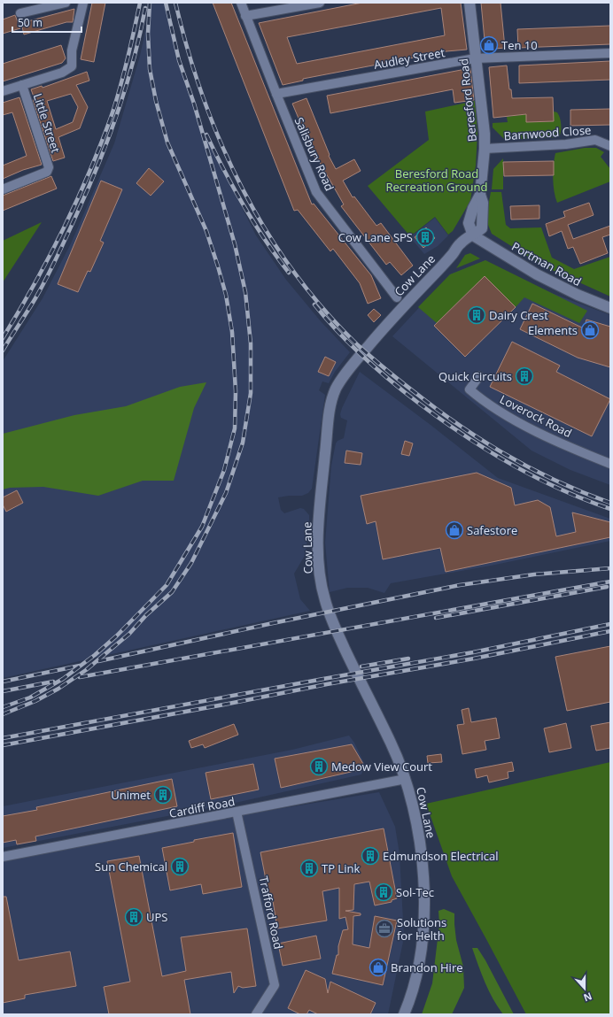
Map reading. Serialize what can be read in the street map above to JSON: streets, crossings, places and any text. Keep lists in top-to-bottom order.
{
  "streets": {
    "street": [
      "Audley Street",
      "Beresford Road",
      "Little Street",
      "Barnwood Close",
      "Salisbury Road",
      "Portman Road",
      "Cow Lane",
      "Loverock Road",
      "Cardiff Road",
      "Trafford Road"
    ]
  },
  "crossings": [
    ["Audley Street", "Beresford Road"],
    ["Audley Street", "Salisbury Road"],
    ["Beresford Road", "Barnwood Close"],
    ["Beresford Road", "Portman Road"],
    ["Beresford Road", "Cow Lane"],
    ["Portman Road", "Cow Lane"],
    ["Cow Lane", "Cardiff Road"],
    ["Cardiff Road", "Trafford Road"]
  ],
  "parks": ["Beresford Road Recreation Ground"],
  "places": {
    "shop": [
      "Ten 10",
      "Elements",
      "Safestore",
      "Brandon Hire"
    ],
    "building": [
      "Cow Lane SPS",
      "Dairy Crest",
      "Quick Circuits",
      "Medow View Court",
      "Unimet",
      "Edmundson Electrical",
      "Sun Chemical",
      "TP Link",
      "Sol-Tec",
      "UPS"
    ],
    "office": ["Solutions for Helth"]
  },
  "scale_bar": "50 m",
  "north": "bottom"
}
